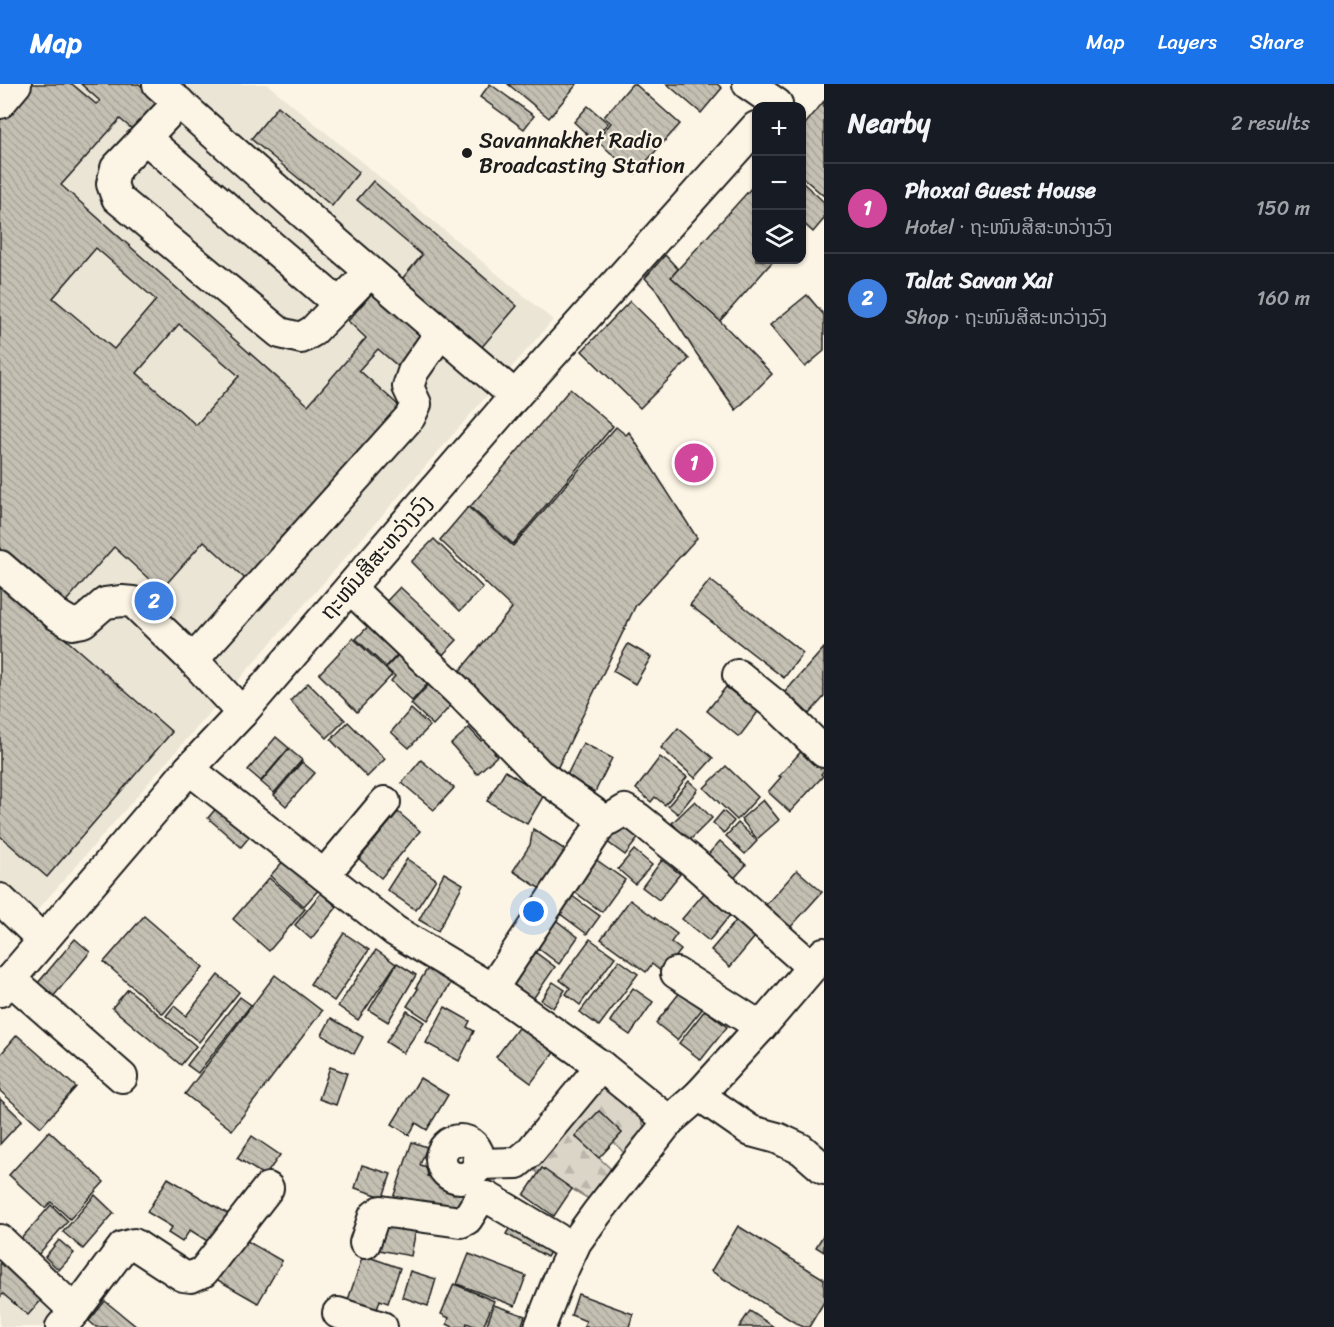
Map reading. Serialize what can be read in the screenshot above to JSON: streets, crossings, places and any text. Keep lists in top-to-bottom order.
{
  "streets": {
    "street": ["ຖະໜົນສີສະຫວ່າງວົງ"]
  },
  "places": ["Savannakhet Radio Broadcasting Station"],
  "page": {
    "header": "Map",
    "nav": ["Map", "Layers", "Share"],
    "heading": ["Nearby", "2 results"],
    "map_buttons": ["+", "−"],
    "list": [
      {
        "mark": "1",
        "name": "Phoxai Guest House",
        "note": "Hotel · ຖະໜົນສີສະຫວ່າງວົງ",
        "value": "150 m"
      },
      {
        "mark": "2",
        "name": "Talat Savan Xai",
        "note": "Shop · ຖະໜົນສີສະຫວ່າງວົງ",
        "value": "160 m"
      }
    ],
    "pins": ["1", "2"]
  }
}
